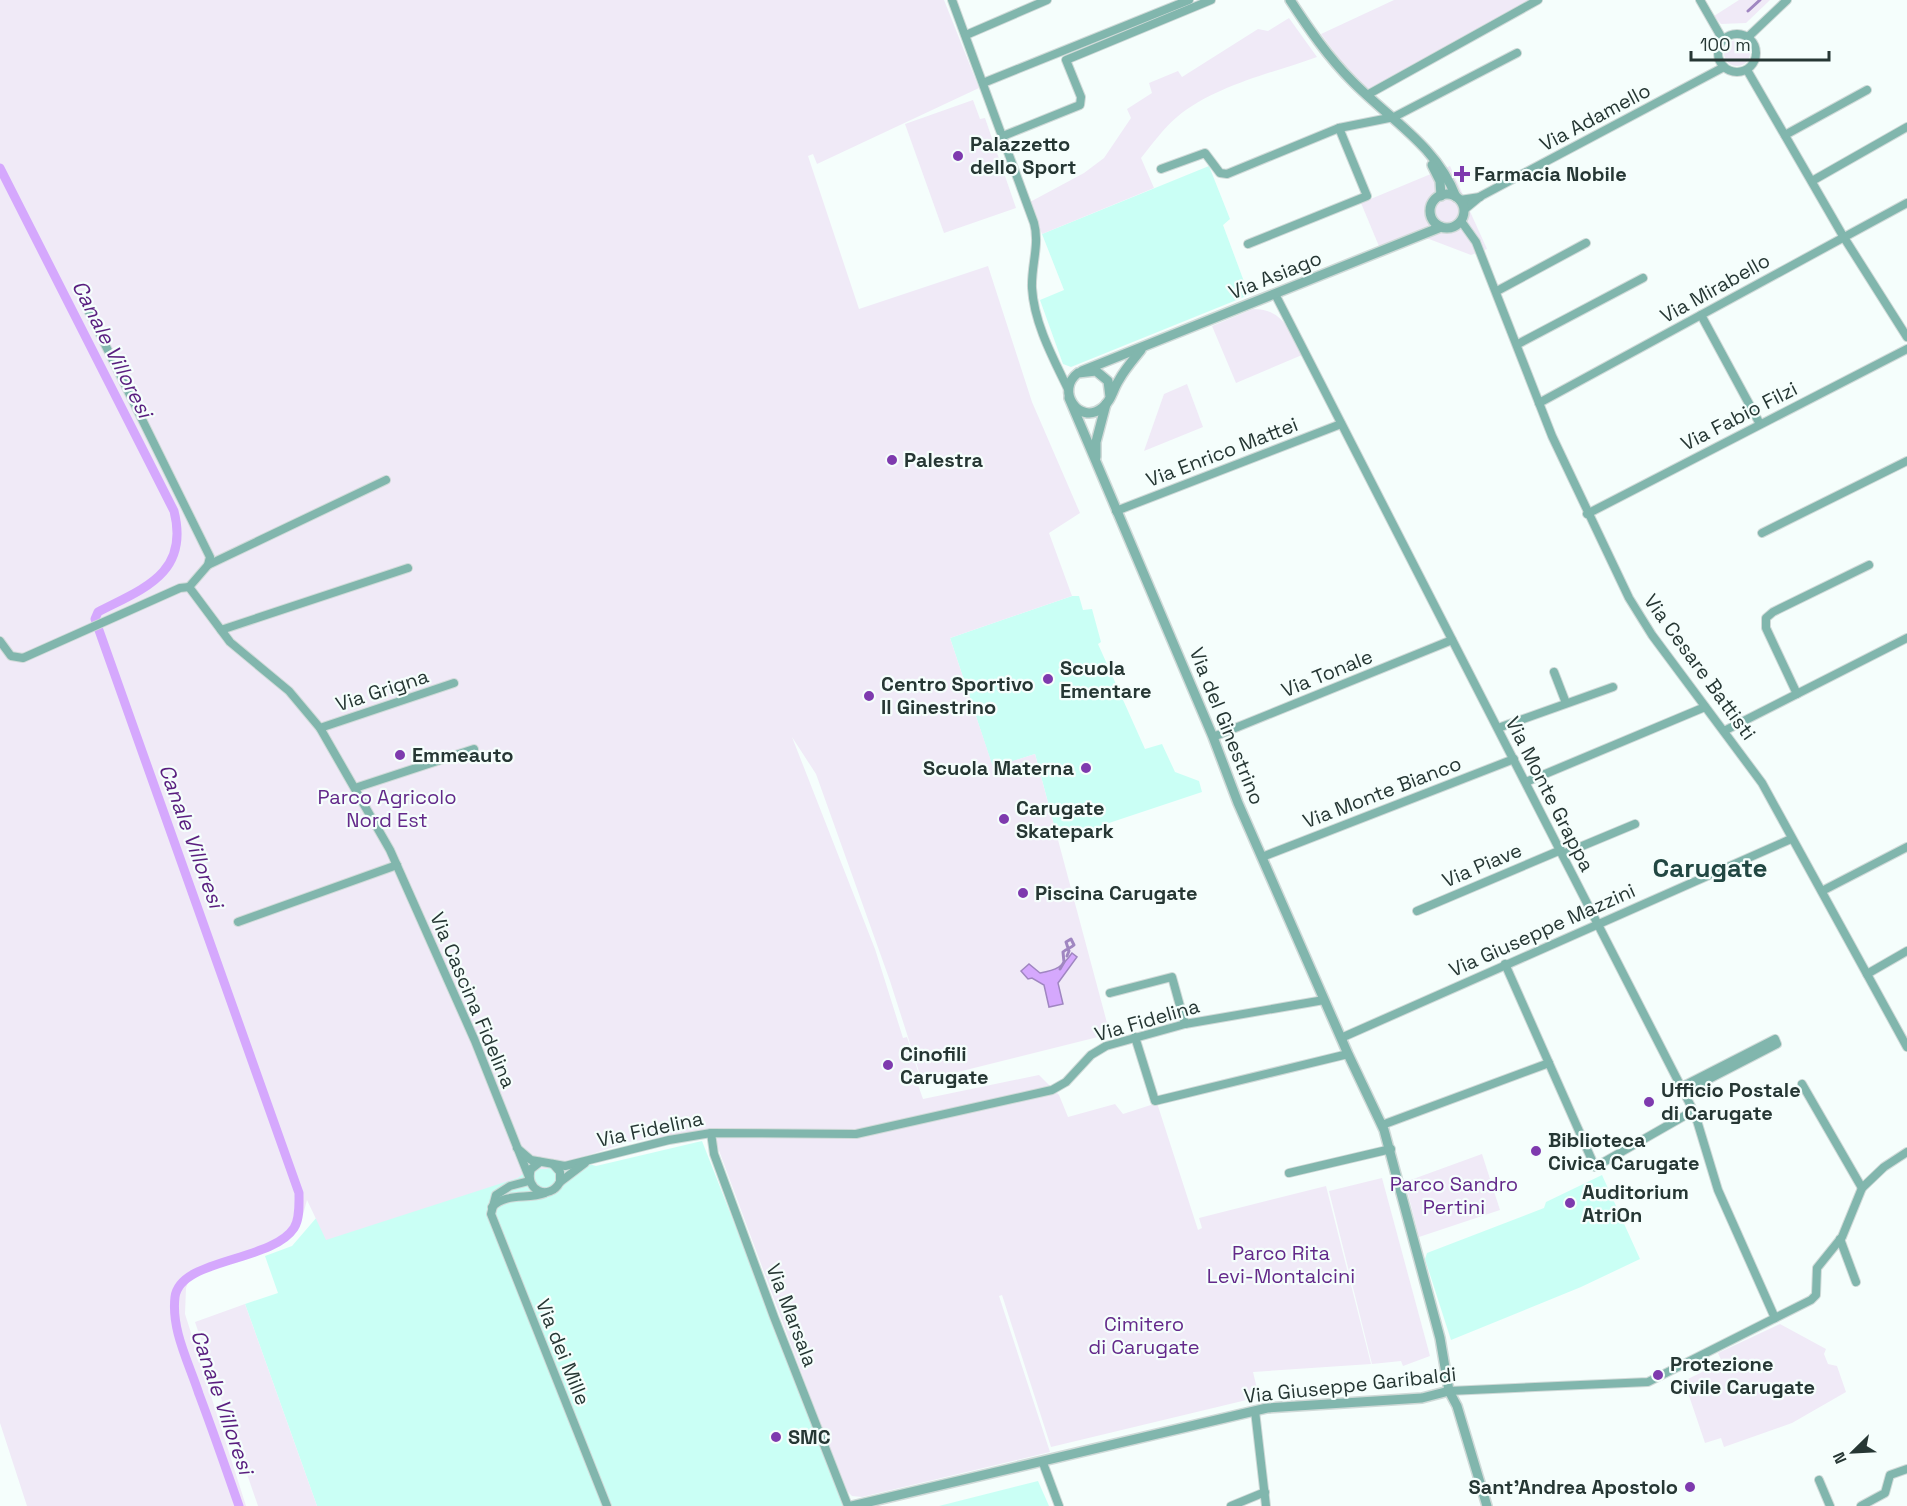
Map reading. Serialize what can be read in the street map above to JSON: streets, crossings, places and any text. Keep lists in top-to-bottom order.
{
  "streets": {
    "street": [
      "Via Adamello",
      "Via Asiago",
      "Via Mirabello",
      "Via Fabio Filzi",
      "Via Enrico Mattei",
      "Via Cesare Battisti",
      "Via Tonale",
      "Via Grigna",
      "Via del Ginestrino",
      "Via Monte Bianco",
      "Via Monte Grappa",
      "Via Piave",
      "Via Giuseppe Mazzini",
      "Via Cascina Fidelina",
      "Via Fidelina",
      "Via Marsala",
      "Via dei Mille",
      "Via Giuseppe Garibaldi"
    ]
  },
  "crossings": [
    ["Via Adamello", "Via Asiago"],
    ["Via Adamello", "Via Cesare Battisti"],
    ["Via Asiago", "Via Cesare Battisti"],
    ["Via Asiago", "Via del Ginestrino"],
    ["Via Asiago", "Via Monte Grappa"],
    ["Via Mirabello", "Via Cesare Battisti"],
    ["Via Fabio Filzi", "Via Cesare Battisti"],
    ["Via Enrico Mattei", "Via del Ginestrino"],
    ["Via Enrico Mattei", "Via Monte Grappa"],
    ["Via Cesare Battisti", "Via Giuseppe Mazzini"],
    ["Via Tonale", "Via del Ginestrino"],
    ["Via Tonale", "Via Monte Grappa"],
    ["Via Grigna", "Via Cascina Fidelina"],
    ["Via del Ginestrino", "Via Monte Bianco"],
    ["Via del Ginestrino", "Via Fidelina"],
    ["Via Monte Bianco", "Via Monte Grappa"],
    ["Via Monte Grappa", "Via Piave"],
    ["Via Monte Grappa", "Via Giuseppe Mazzini"],
    ["Via Monte Grappa", "Via Giuseppe Garibaldi"],
    ["Via Cascina Fidelina", "Via Fidelina"],
    ["Via Fidelina", "Via Marsala"],
    ["Via Marsala", "Via Giuseppe Garibaldi"]
  ],
  "districts": ["Carugate"],
  "water": ["Canale Villoresi"],
  "parks": [
    "Parco Agricolo Nord Est",
    "Parco Sandro Pertini",
    "Parco Rita Levi-Montalcini",
    "Cimitero di Carugate"
  ],
  "places": {
    "other": [
      "Palazzetto dello Sport",
      "Palestra",
      "Scuola Ementare",
      "Centro Sportivo Il Ginestrino",
      "Emmeauto",
      "Scuola Materna",
      "Carugate Skatepark",
      "Piscina Carugate",
      "Cinofili Carugate",
      "Ufficio Postale di Carugate",
      "Biblioteca Civica Carugate",
      "Auditorium AtriOn",
      "Protezione Civile Carugate",
      "SMC",
      "Sant'Andrea Apostolo"
    ],
    "health": ["Farmacia Nobile"]
  },
  "scale_bar": "100 m",
  "north": "bottom left"
}
